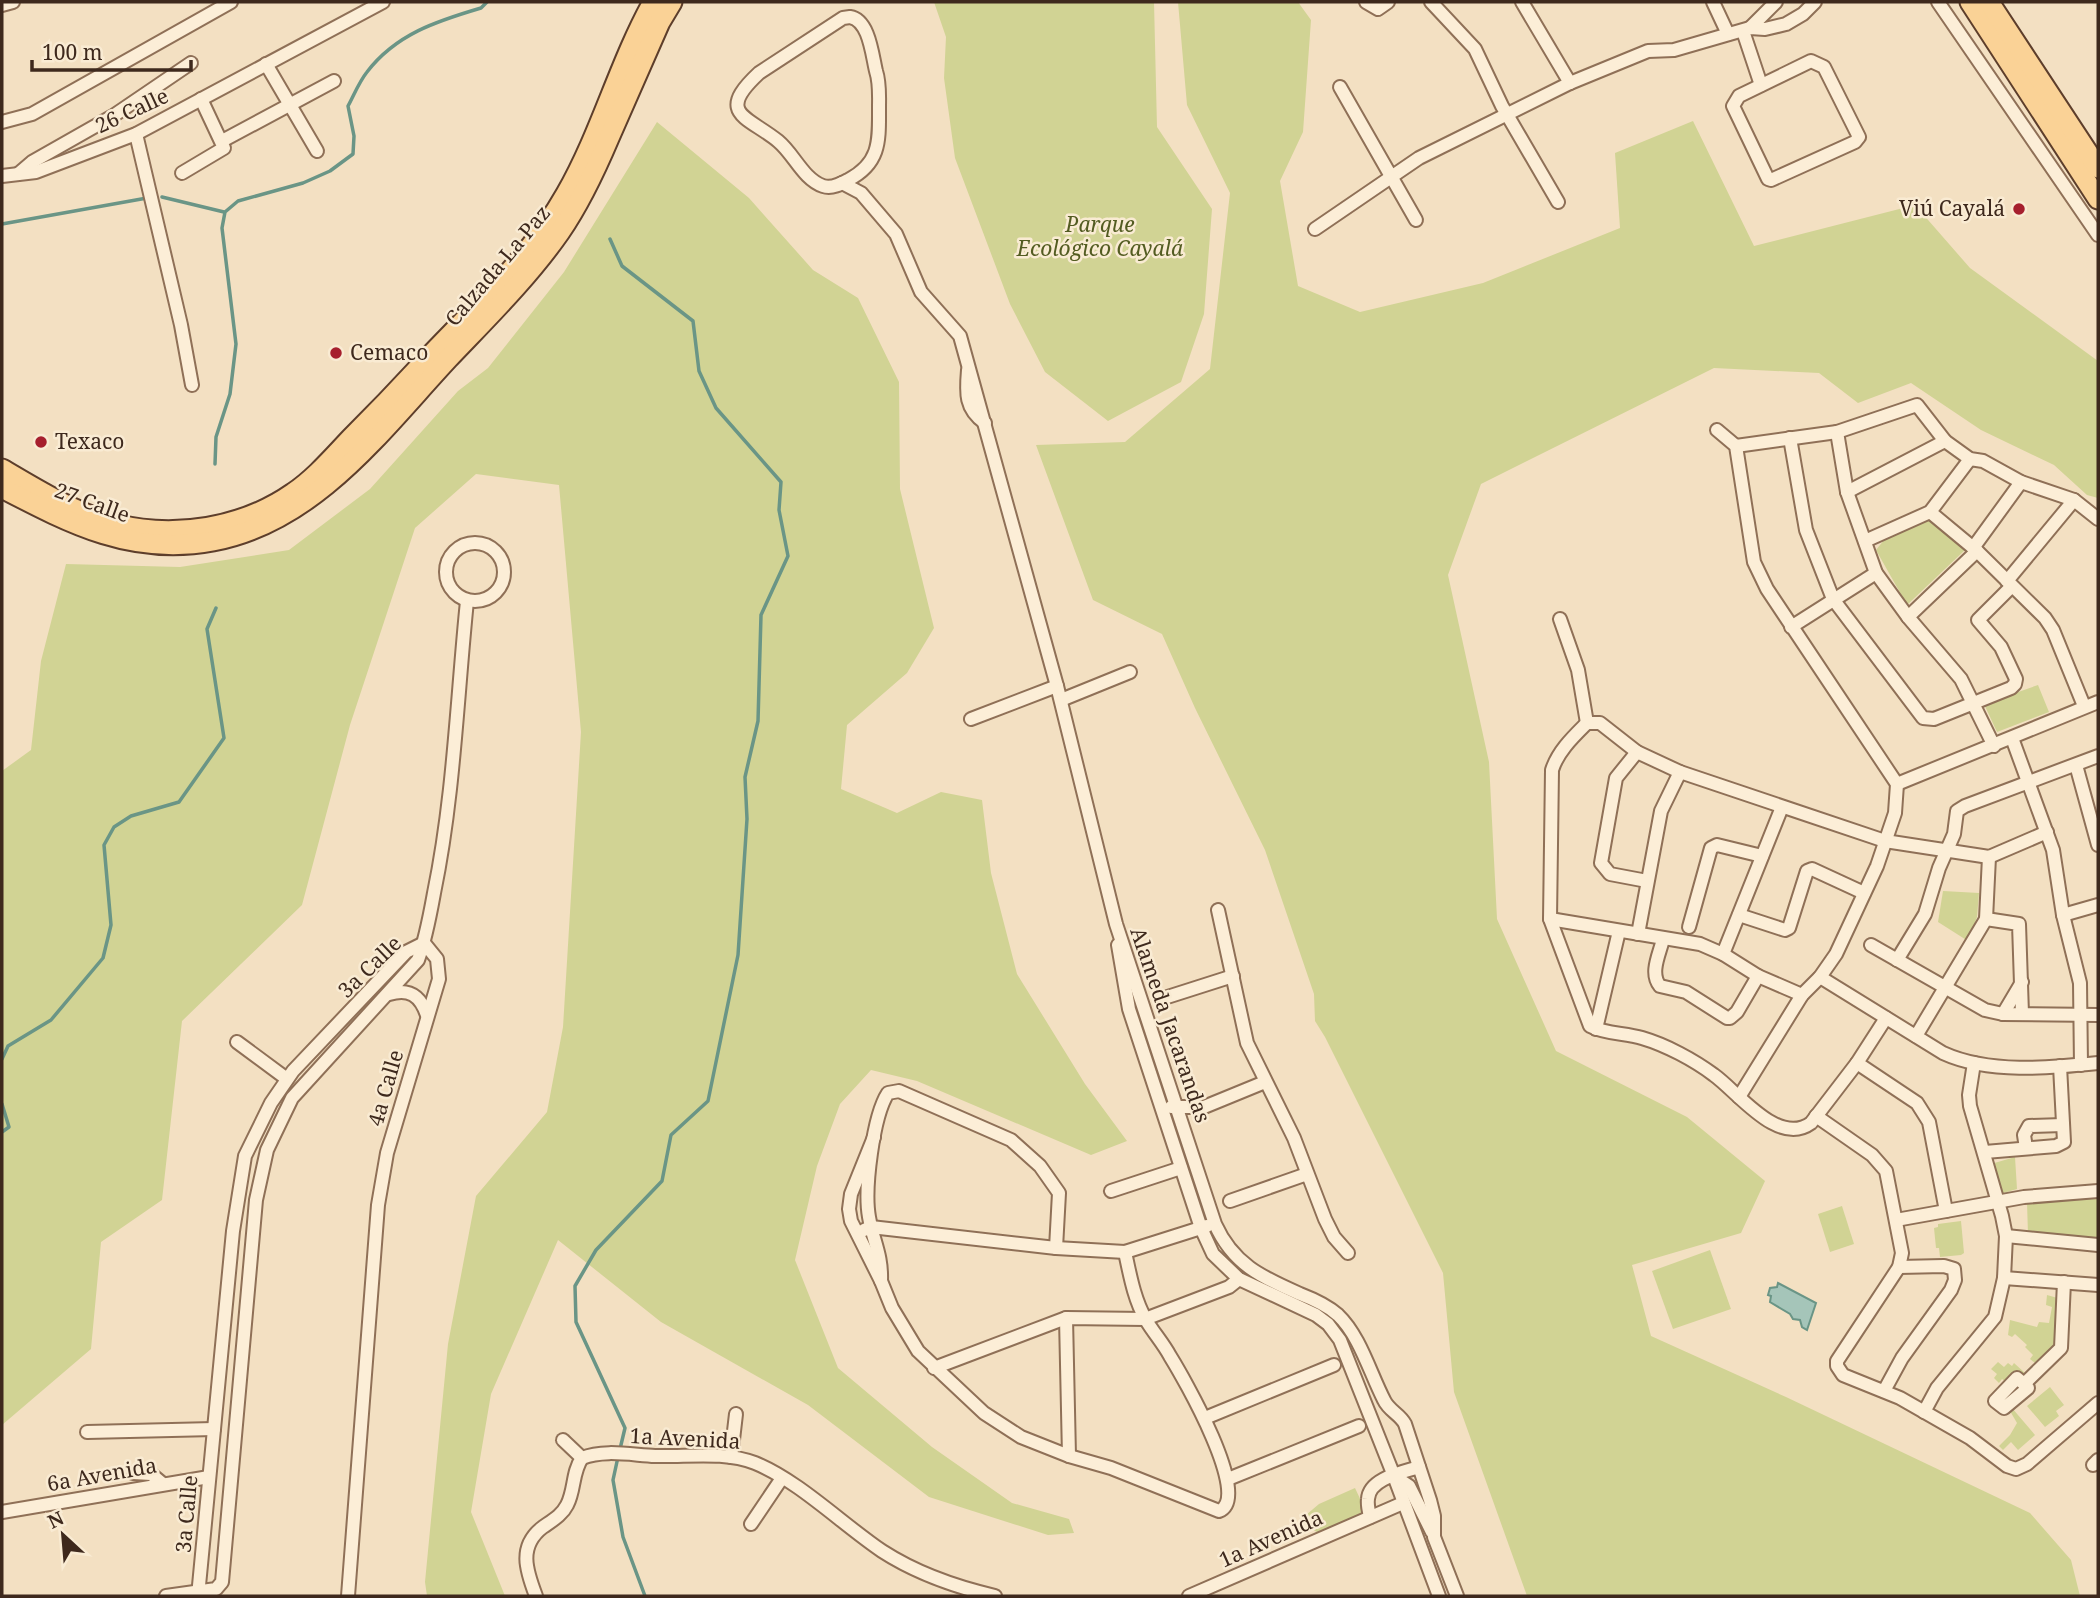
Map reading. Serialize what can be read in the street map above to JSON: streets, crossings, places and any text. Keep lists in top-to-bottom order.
{
  "streets": {
    "main road": ["Calzada La Paz", "27 Calle"],
    "street": [
      "26 Calle",
      "3a Calle",
      "Alameda Jacarandas",
      "4a Calle",
      "1a Avenida",
      "6a Avenida"
    ]
  },
  "crossings": [
    ["Calzada La Paz", "27 Calle"],
    ["3a Calle", "4a Calle"],
    ["3a Calle", "6a Avenida"],
    ["Alameda Jacarandas", "1a Avenida"]
  ],
  "parks": ["Parque Ecológico Cayalá"],
  "places": ["Viú Cayalá", "Cemaco", "Texaco"],
  "scale_bar": "100 m",
  "north": "top left"
}
